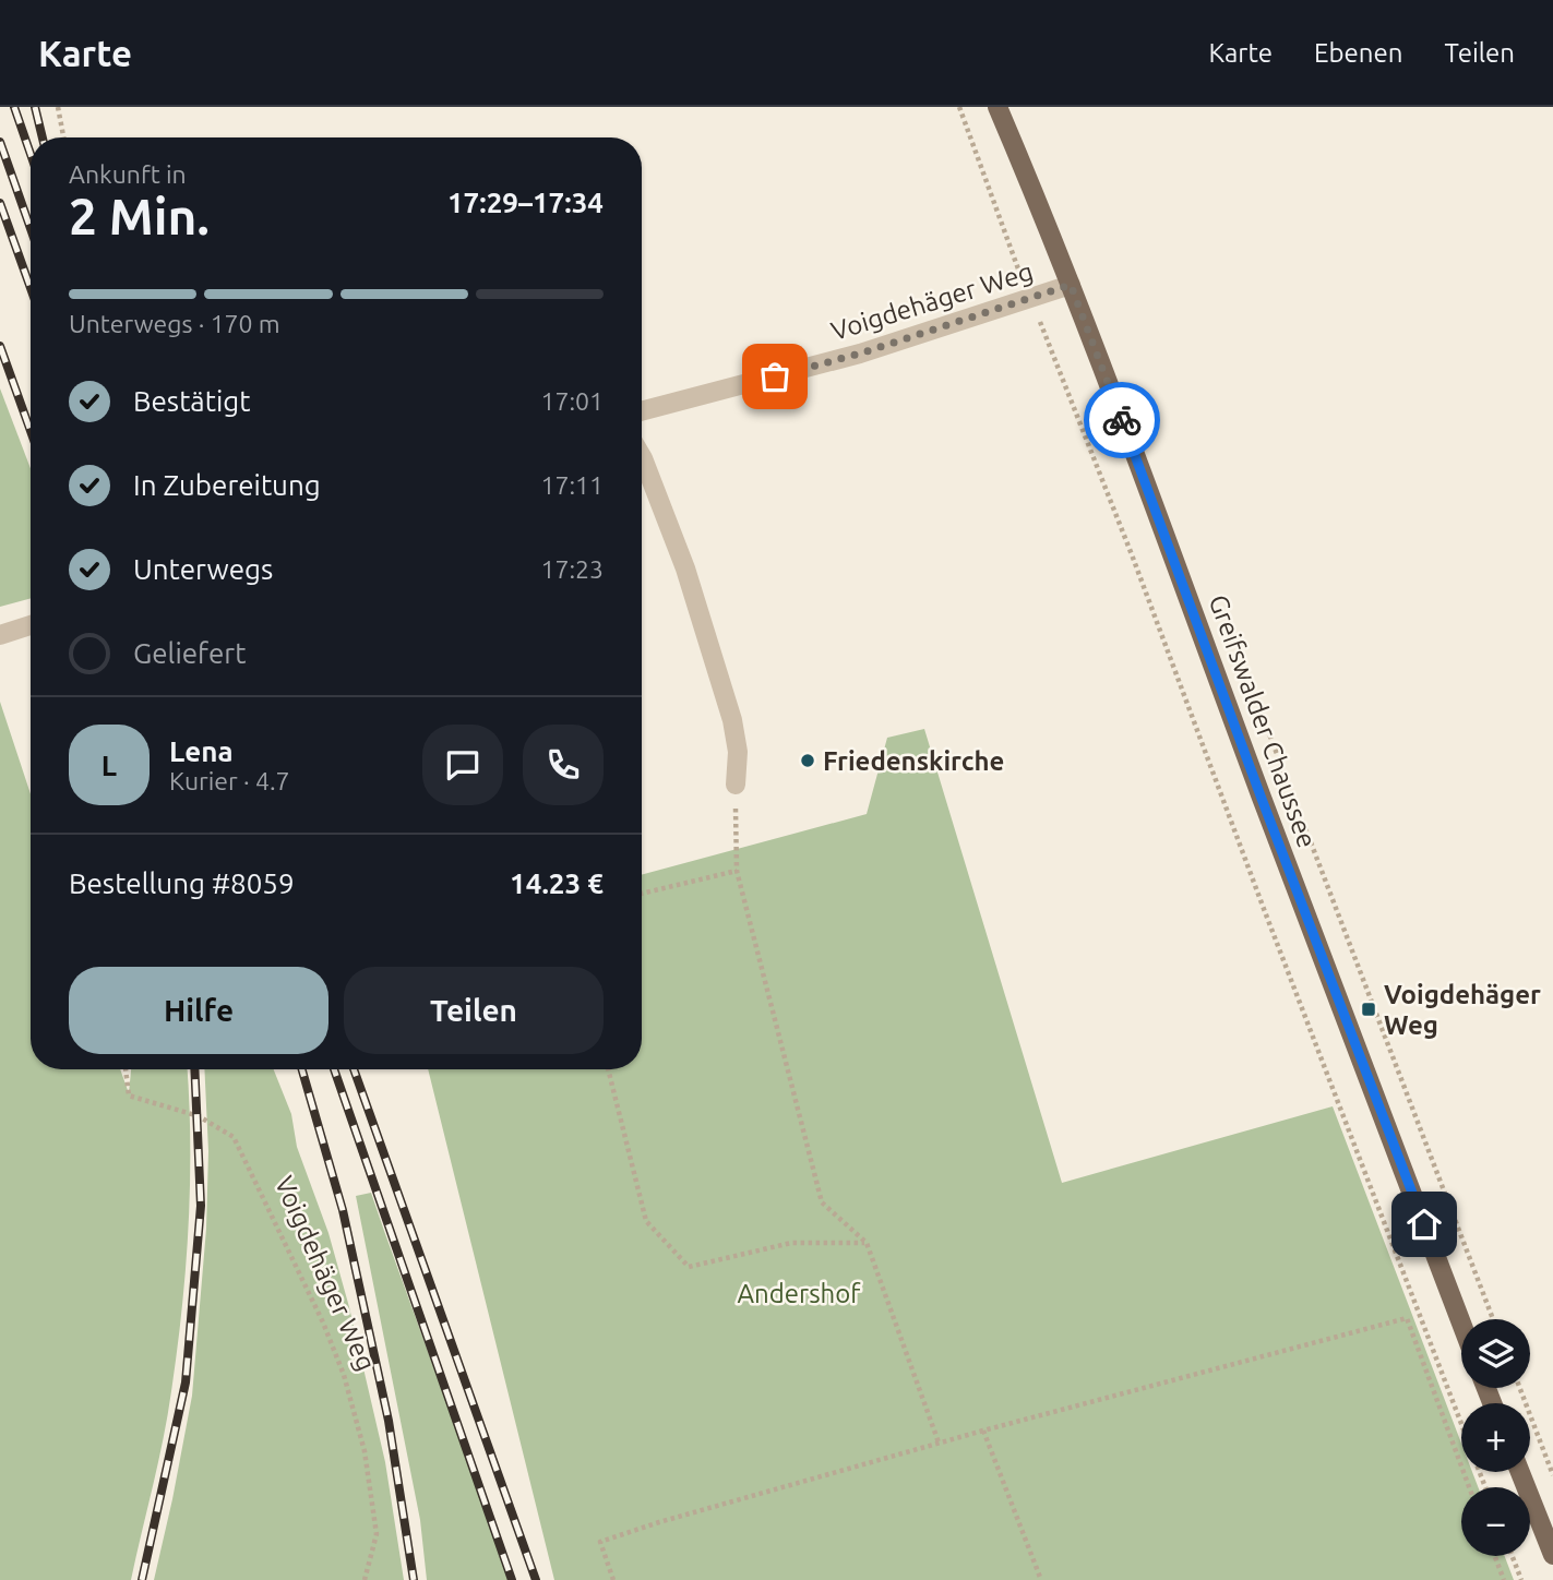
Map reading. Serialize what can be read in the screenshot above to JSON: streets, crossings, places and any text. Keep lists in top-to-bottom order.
{
  "streets": {
    "main road": ["Greifswalder Chaussee"],
    "street": ["Voigdehäger Weg"]
  },
  "crossings": [
    ["Voigdehäger Weg", "Greifswalder Chaussee"]
  ],
  "parks": ["Andershof"],
  "places": {
    "other": ["Friedenskirche"],
    "transit": ["Voigdehäger Weg"]
  },
  "page": {
    "header": "Karte",
    "nav": ["Karte", "Ebenen", "Teilen"],
    "heading": ["2 Min.", "Ankunft in", "17:29–17:34"],
    "panel": [
      "Lena",
      "Kurier · 4.7",
      "Bestellung #8059",
      "14.23 €"
    ],
    "bar": "Unterwegs · 170 m",
    "list": [
      ["Bestätigt", "17:01"],
      ["In Zubereitung", "17:11"],
      ["Unterwegs", "17:23"],
      "Geliefert"
    ],
    "round": "L",
    "buttons": ["Hilfe", "Teilen"],
    "map_buttons": ["+", "−"]
  }
}
